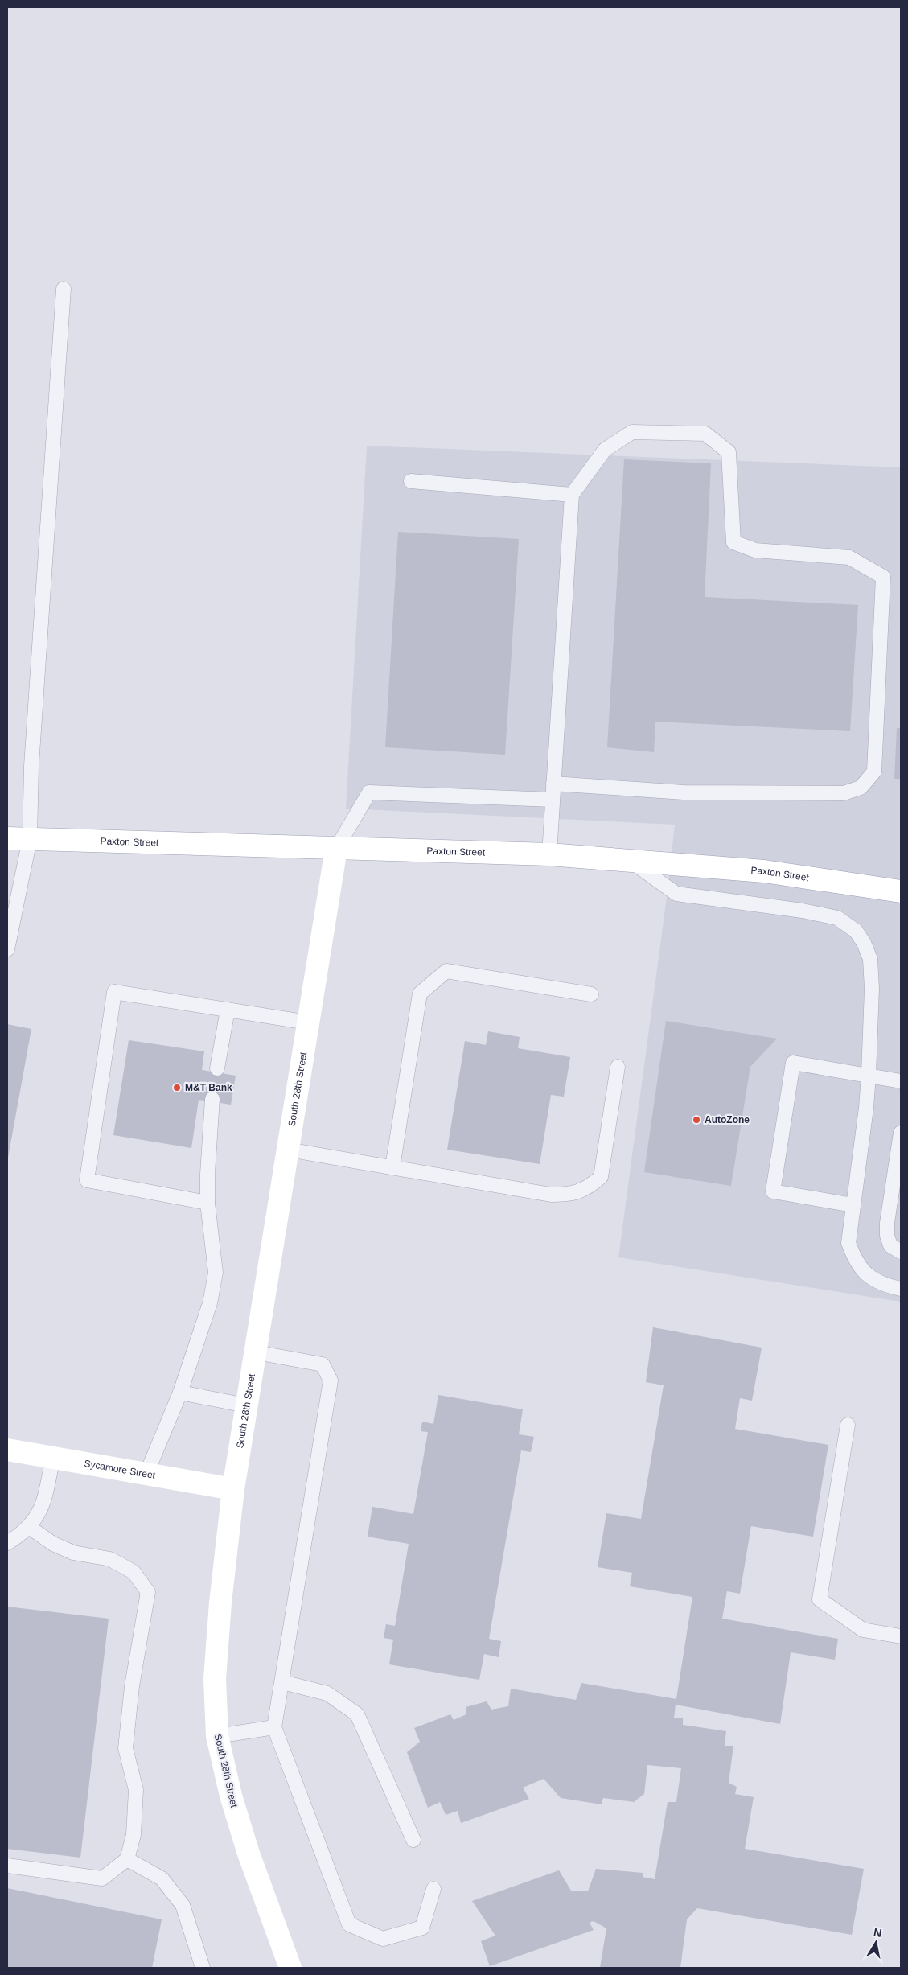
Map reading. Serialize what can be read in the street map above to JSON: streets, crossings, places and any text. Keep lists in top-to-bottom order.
{
  "streets": {
    "main road": ["Paxton Street", "South 28th Street", "Sycamore Street"]
  },
  "crossings": [
    ["Paxton Street", "South 28th Street"],
    ["South 28th Street", "Sycamore Street"]
  ],
  "places": ["M&T Bank", "AutoZone"],
  "north": "top"
}
